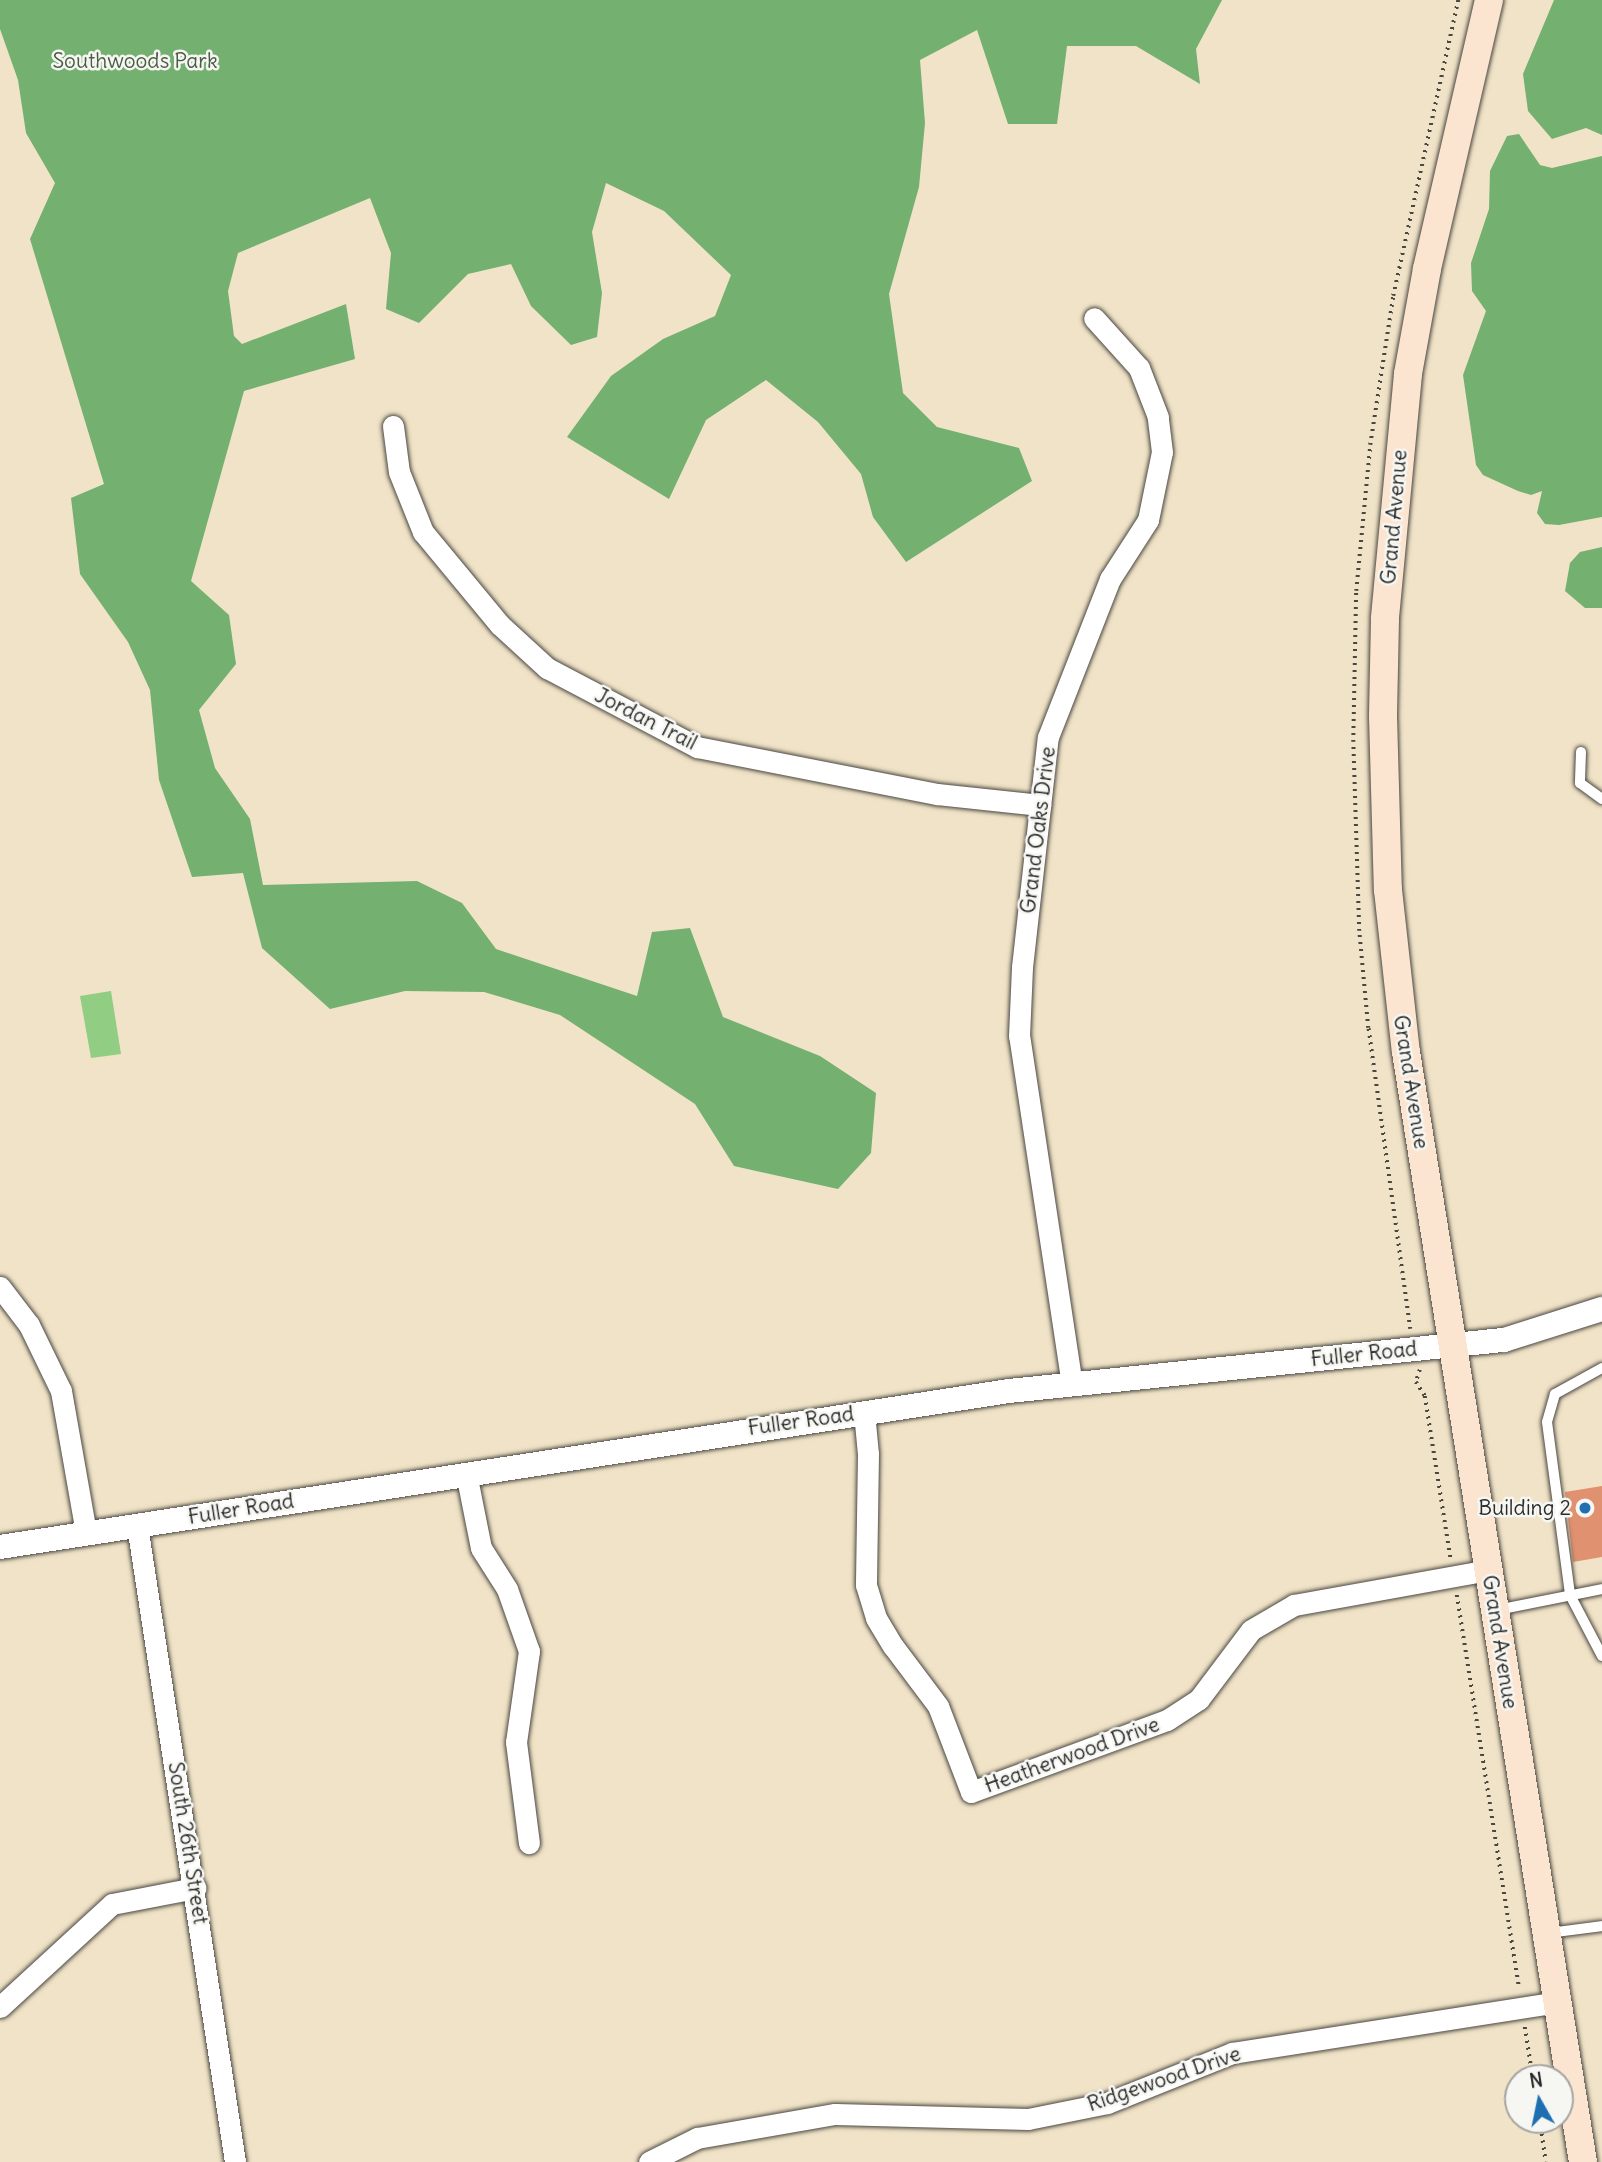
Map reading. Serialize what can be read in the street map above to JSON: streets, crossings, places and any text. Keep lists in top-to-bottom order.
{
  "streets": {
    "main road": ["Grand Avenue"],
    "street": [
      "Jordan Trail",
      "Grand Oaks Drive",
      "Fuller Road",
      "Heatherwood Drive",
      "South 26th Street",
      "Ridgewood Drive"
    ]
  },
  "crossings": [
    ["Grand Avenue", "Fuller Road"],
    ["Grand Avenue", "Heatherwood Drive"],
    ["Grand Avenue", "Ridgewood Drive"],
    ["Jordan Trail", "Grand Oaks Drive"],
    ["Grand Oaks Drive", "Fuller Road"],
    ["Fuller Road", "Heatherwood Drive"],
    ["Fuller Road", "South 26th Street"]
  ],
  "parks": ["Southwoods Park"],
  "places": ["Building 2"],
  "north": "top"
}
